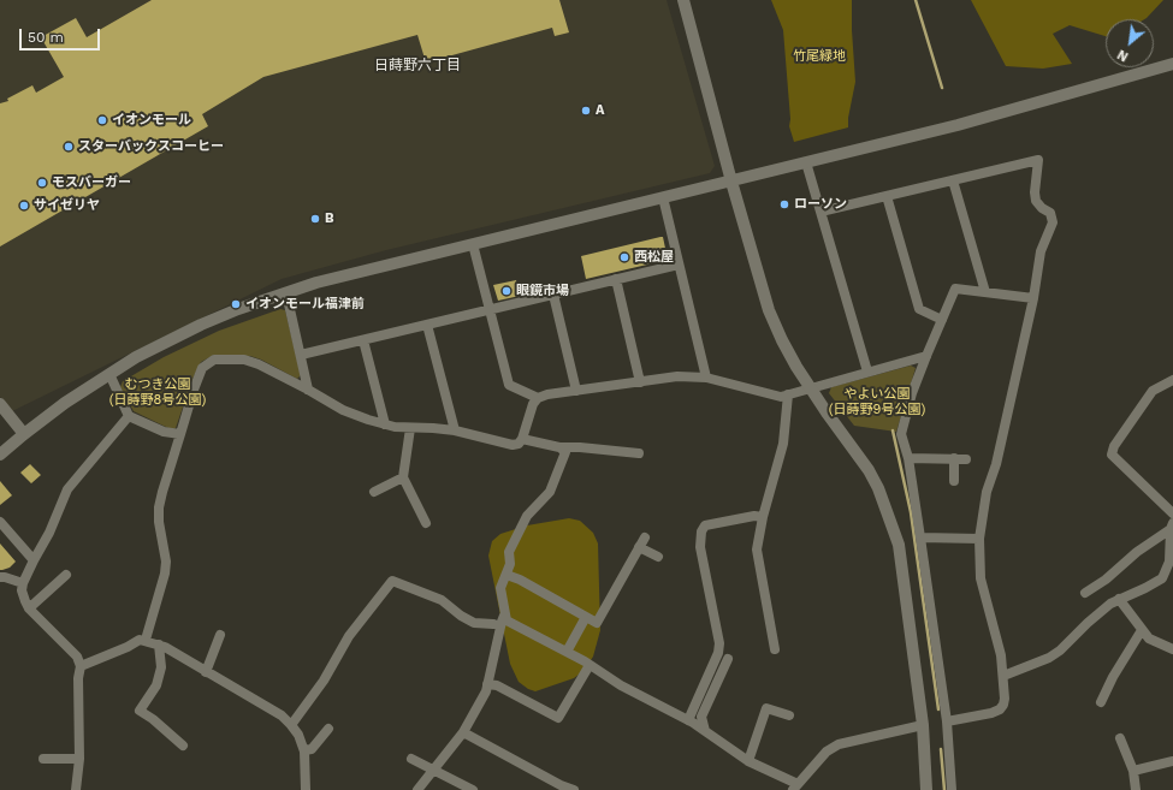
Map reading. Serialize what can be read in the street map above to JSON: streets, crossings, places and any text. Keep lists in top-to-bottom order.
{
  "districts": ["日蒔野六丁目"],
  "parks": ["竹尾緑地", "むつき公園 (日蒔野8号公園)", "やよい公園 (日蒔野9号公園)"],
  "places": [
    "A",
    "イオンモール",
    "スターバックスコーヒー",
    "モスバーガー",
    "ローソン",
    "サイゼリヤ",
    "B",
    "西松屋",
    "眼鏡市場",
    "イオンモール福津前"
  ],
  "scale_bar": "50 m",
  "north": "bottom left"
}
